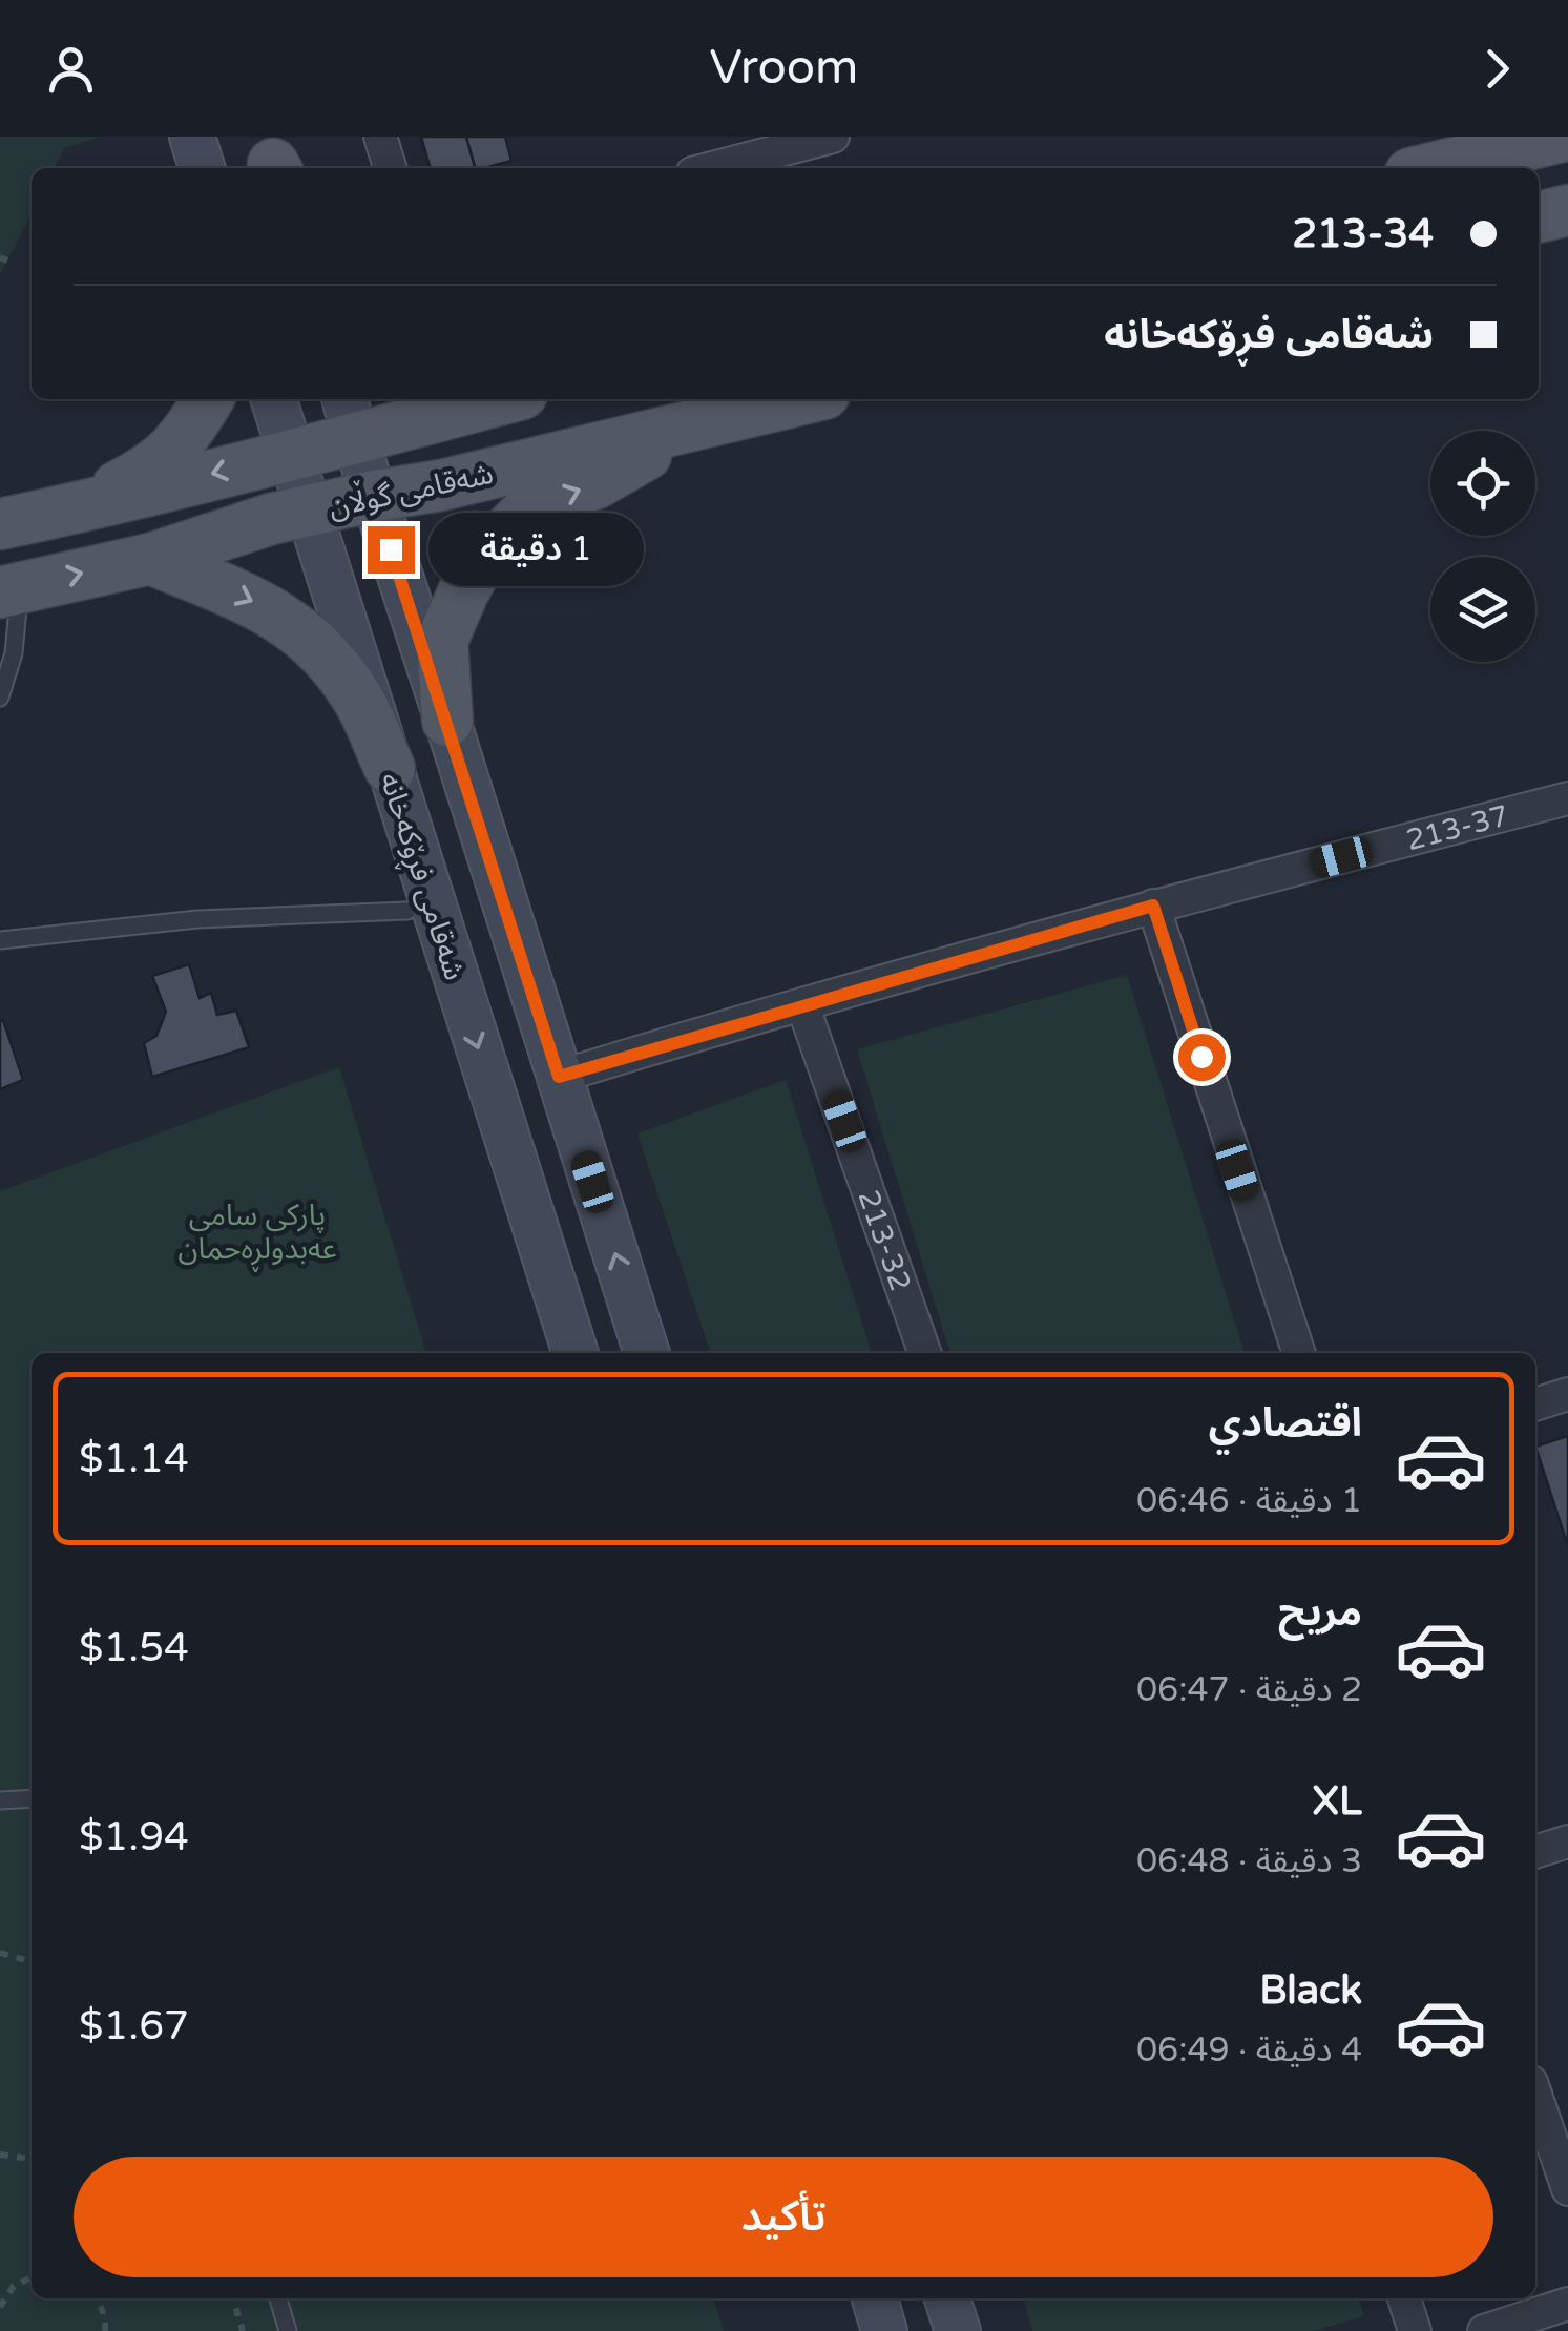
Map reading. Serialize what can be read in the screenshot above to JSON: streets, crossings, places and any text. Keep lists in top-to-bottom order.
{
  "streets": {
    "main road": ["شەقامی گوڵان", "شەقامی فڕۆکەخانە"],
    "street": ["213-37", "213-32"]
  },
  "crossings": [
    ["شەقامی گوڵان", "شەقامی فڕۆکەخانە"],
    ["213-37", "213-32"]
  ],
  "parks": ["پارکی سامی عەبدولڕەحمان"],
  "page": {
    "header": "Vroom",
    "banner": ["213-34", "شەقامی فڕۆکەخانە"],
    "bubble": "1 دقيقة",
    "list": [
      {
        "name": "اقتصادي",
        "note": "1 دقيقة · 06:46",
        "value": "$1.14"
      },
      {
        "name": "مريح",
        "note": "2 دقيقة · 06:47",
        "value": "$1.54"
      },
      {
        "name": "XL",
        "note": "3 دقيقة · 06:48",
        "value": "$1.94"
      },
      {
        "name": "Black",
        "note": "4 دقيقة · 06:49",
        "value": "$1.67"
      }
    ],
    "buttons": "تأكيد"
  }
}
